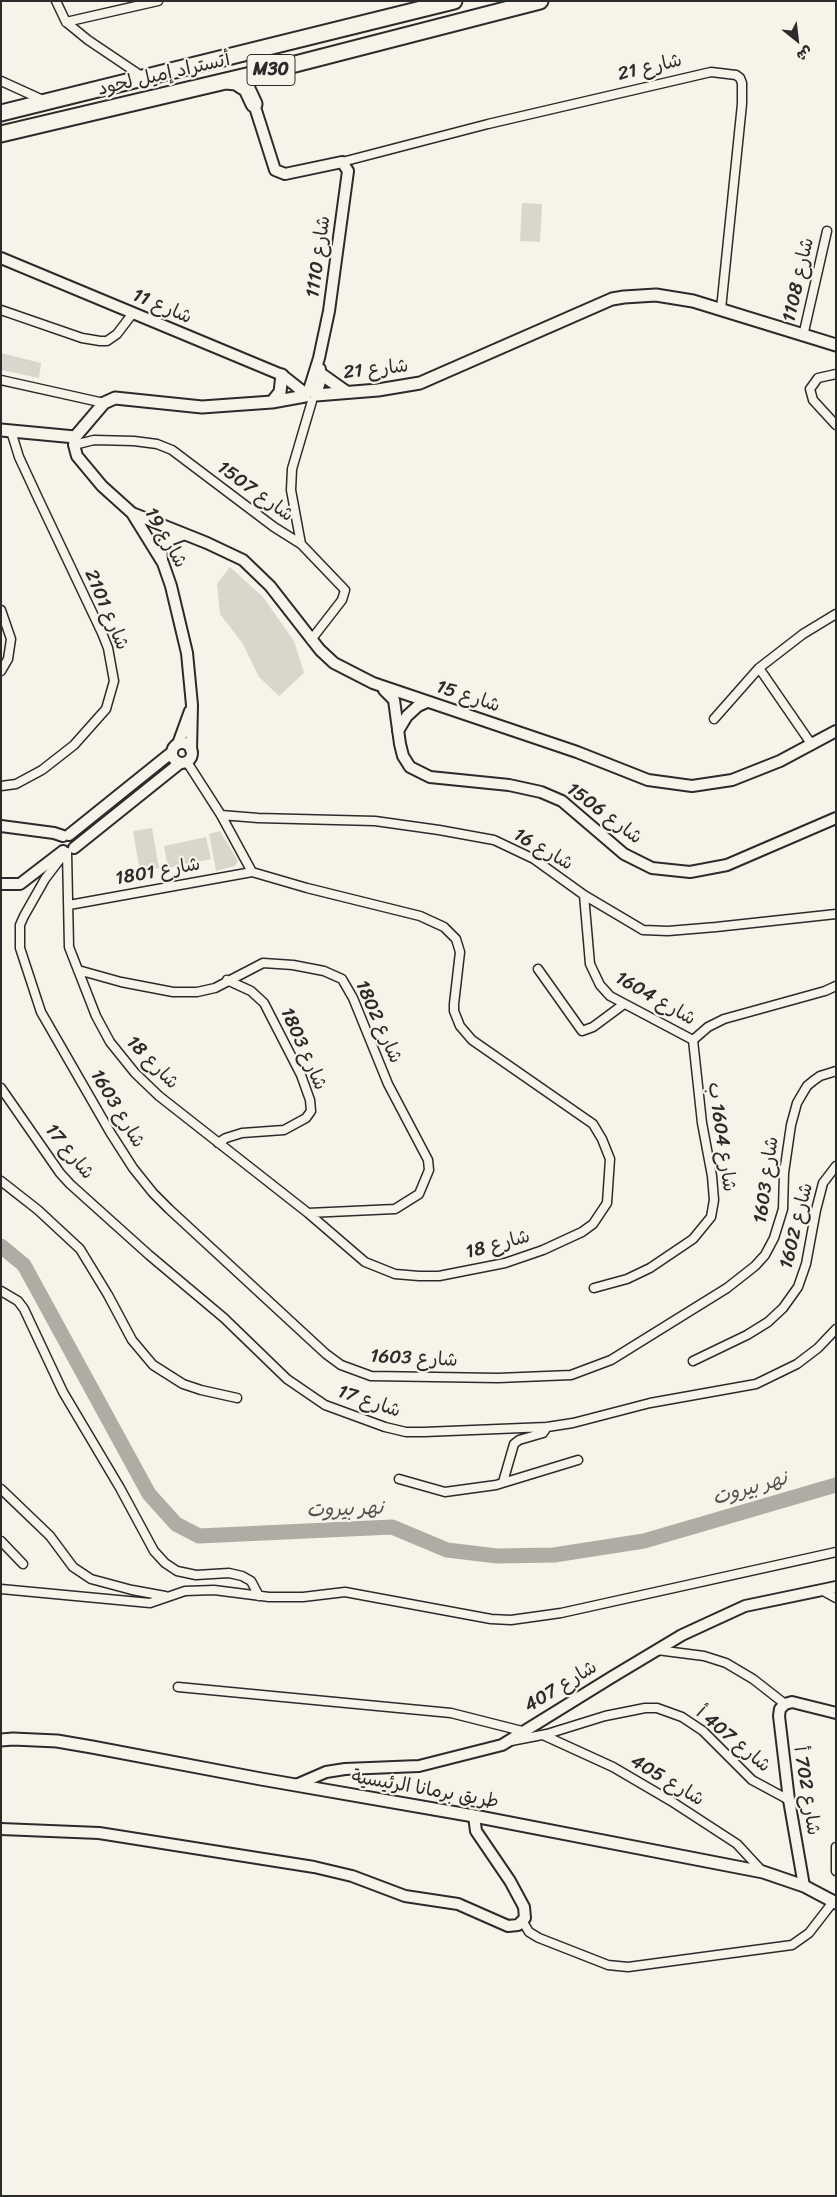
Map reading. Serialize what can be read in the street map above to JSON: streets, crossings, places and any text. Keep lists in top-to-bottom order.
{
  "streets": {
    "highway": ["M30", "أتستراد إميل لحود"],
    "main road": ["شارع 21", "طريق برمانا الرئيسية"],
    "street": [
      "شارع 1110",
      "شارع 1108",
      "شارع 11",
      "شارع 1507",
      "شارع 19",
      "شارع 2101",
      "شارع 15",
      "شارع 1506",
      "شارع 16",
      "شارع 1801",
      "شارع 1604",
      "شارع 1802",
      "شارع 1803",
      "شارع 18",
      "شارع 1603",
      "شارع 1604 ب",
      "شارع 17",
      "شارع 1602",
      "شارع 407",
      "شارع 407 أ",
      "شارع 405",
      "شارع 702 أ"
    ]
  },
  "crossings": [
    ["شارع 21", "شارع 1110"],
    ["شارع 21", "شارع 1108"],
    ["شارع 21", "شارع 11"],
    ["شارع 1507", "شارع 19"],
    ["شارع 1507", "شارع 15"],
    ["شارع 19", "شارع 15"],
    ["شارع 15", "شارع 1506"],
    ["شارع 16", "شارع 1604"],
    ["شارع 1801", "شارع 18"],
    ["شارع 1604", "شارع 1604 ب"],
    ["شارع 1802", "شارع 1803"],
    ["شارع 1802", "شارع 18"],
    ["شارع 1803", "شارع 18"],
    ["شارع 18", "شارع 1603"],
    ["شارع 407", "شارع 407 أ"],
    ["شارع 407", "طريق برمانا الرئيسية"],
    ["شارع 407 أ", "شارع 405"],
    ["شارع 407 أ", "شارع 702 أ"],
    ["شارع 405", "طريق برمانا الرئيسية"],
    ["طريق برمانا الرئيسية", "شارع 702 أ"]
  ],
  "water": ["نهر بيروت"],
  "north": "bottom right"
}
